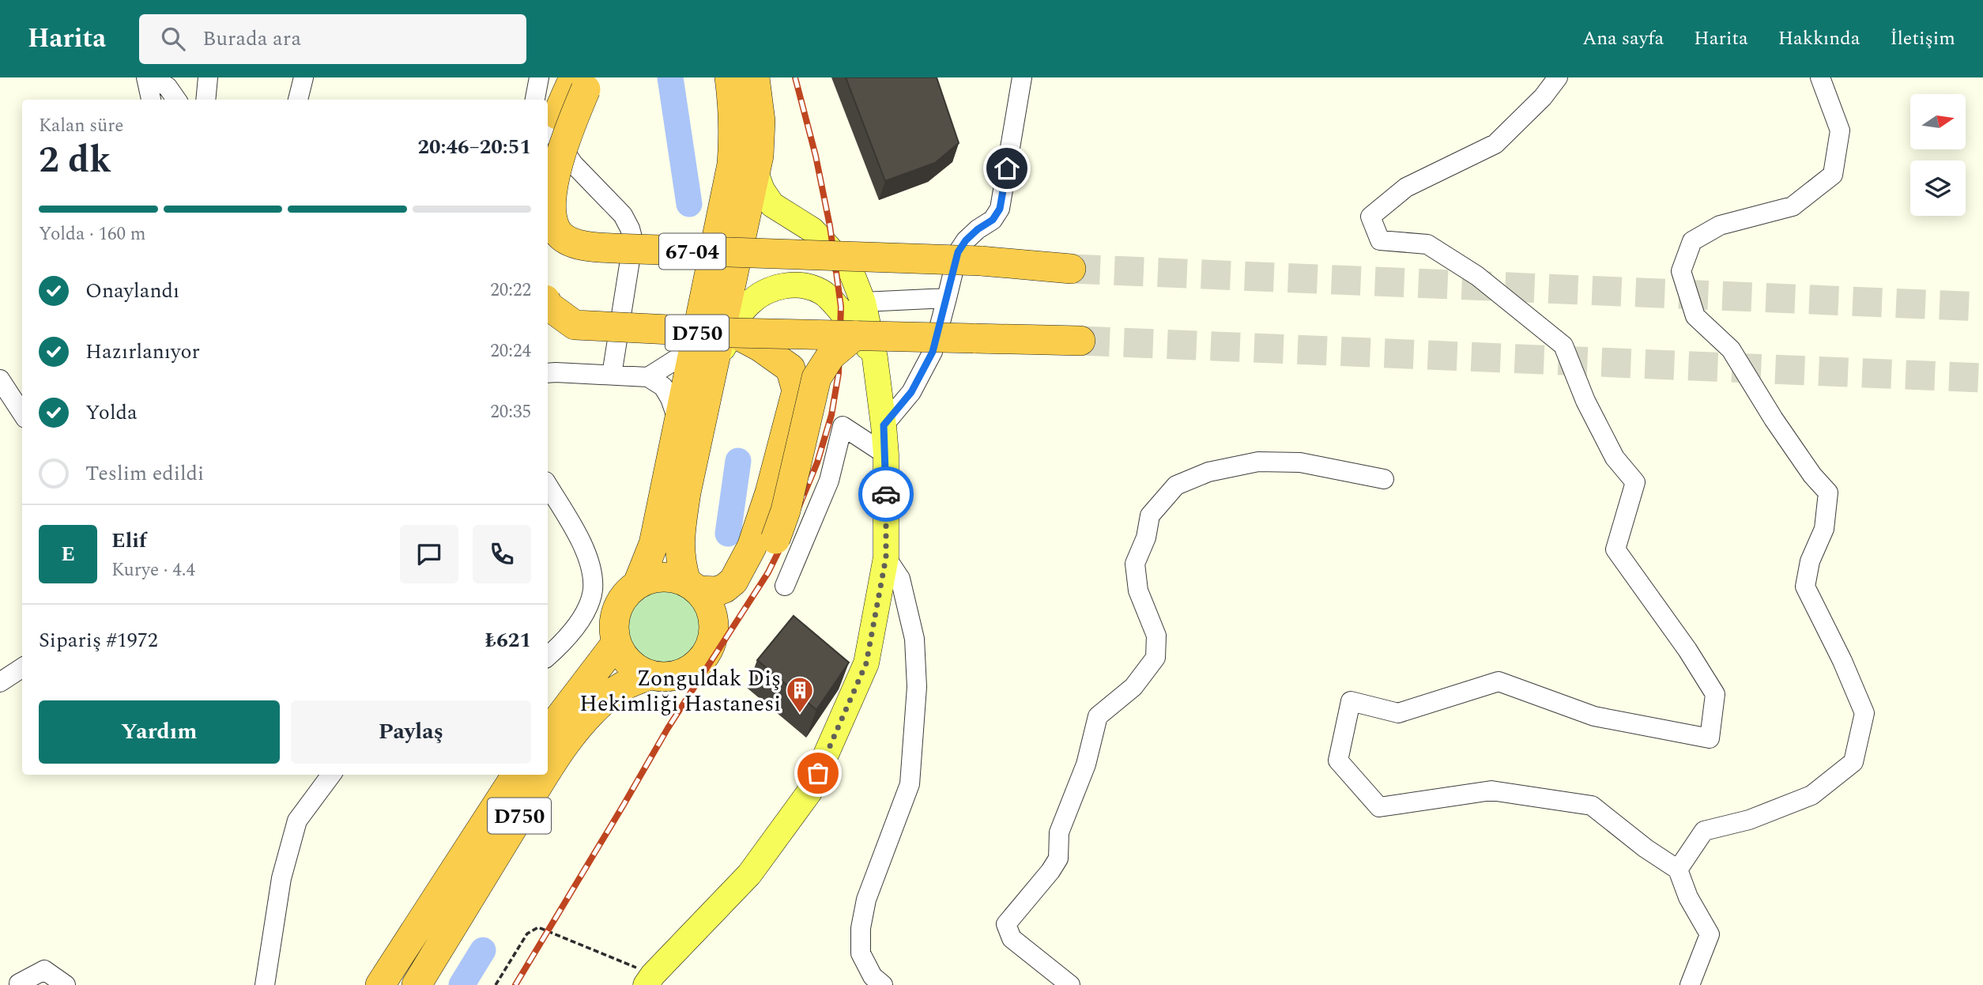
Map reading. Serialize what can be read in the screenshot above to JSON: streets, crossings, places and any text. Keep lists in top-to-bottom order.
{
  "streets": {
    "highway": ["67-04", "D750"]
  },
  "places": {
    "building": ["Zonguldak Diş Hekimliği Hastanesi"]
  },
  "north": "right",
  "page": {
    "header": "Harita",
    "search": "Burada ara",
    "nav": [
      "Ana sayfa",
      "Harita",
      "Hakkında",
      "İletişim"
    ],
    "heading": ["2 dk", "Kalan süre", "20:46–20:51"],
    "panel": [
      "Elif",
      "Kurye · 4.4",
      "Sipariş #1972",
      "₺621"
    ],
    "bar": "Yolda · 160 m",
    "list": [
      ["Onaylandı", "20:22"],
      ["Hazırlanıyor", "20:24"],
      ["Yolda", "20:35"],
      "Teslim edildi"
    ],
    "round": "E",
    "buttons": ["Yardım", "Paylaş"]
  }
}
